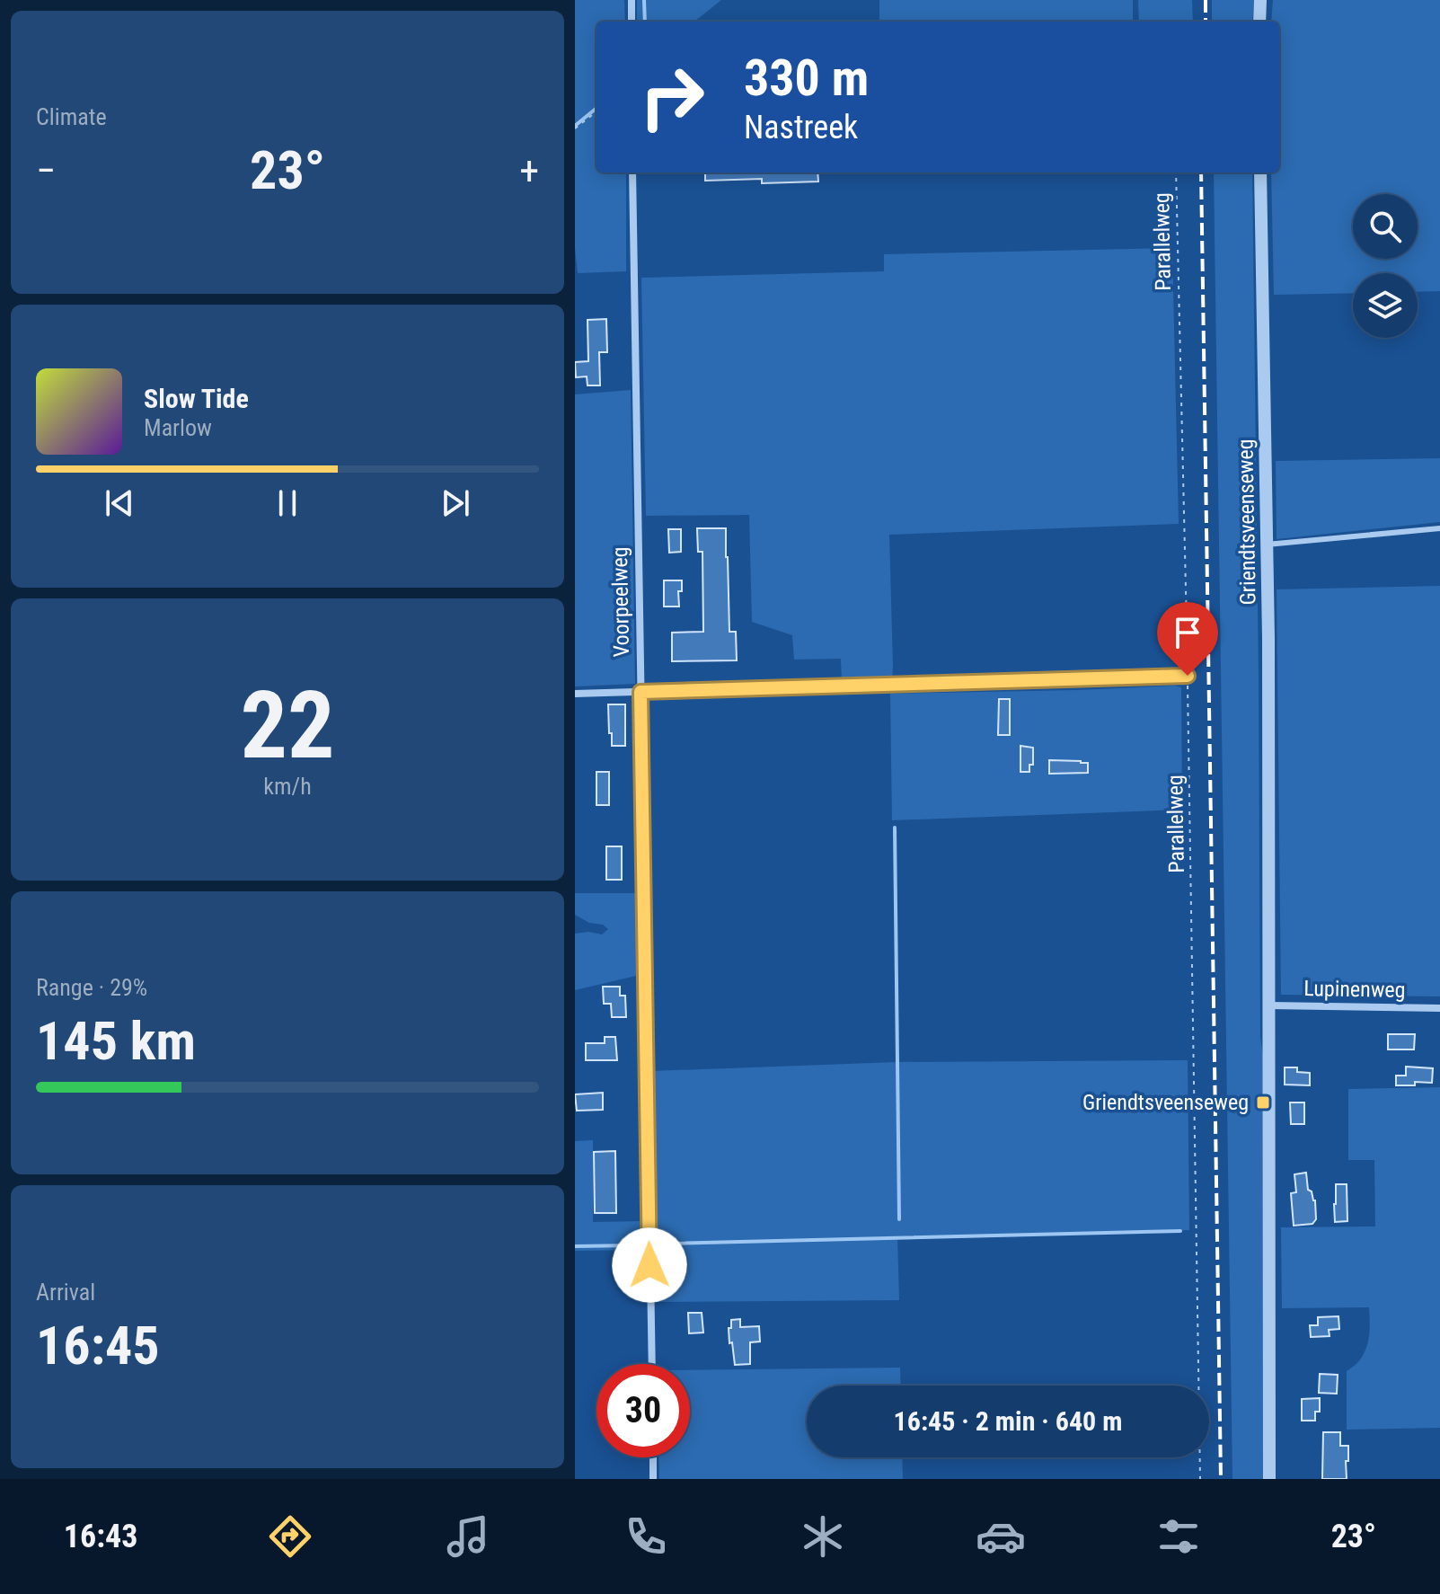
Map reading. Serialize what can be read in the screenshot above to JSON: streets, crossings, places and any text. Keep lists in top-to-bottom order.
{
  "streets": {
    "street": ["Griendtsveenseweg", "Voorpeelweg", "Lupinenweg"],
    "path": ["Parallelweg"]
  },
  "crossings": [
    ["Griendtsveenseweg", "Lupinenweg"]
  ],
  "places": {
    "transit": ["Griendtsveenseweg"]
  },
  "page": {
    "tile": [
      "Climate",
      ["22", "km/h"],
      ["Range · 29%", "145 km"],
      ["Arrival", "16:45"]
    ],
    "turn": ["330 m", "Nastreek"],
    "heat": ["−", "23°", "+"],
    "song": ["Slow Tide", "Marlow"],
    "limit": "30",
    "trip": "16:45 · 2 min · 640 m",
    "tabs": ["16:43", "23°"]
  }
}
